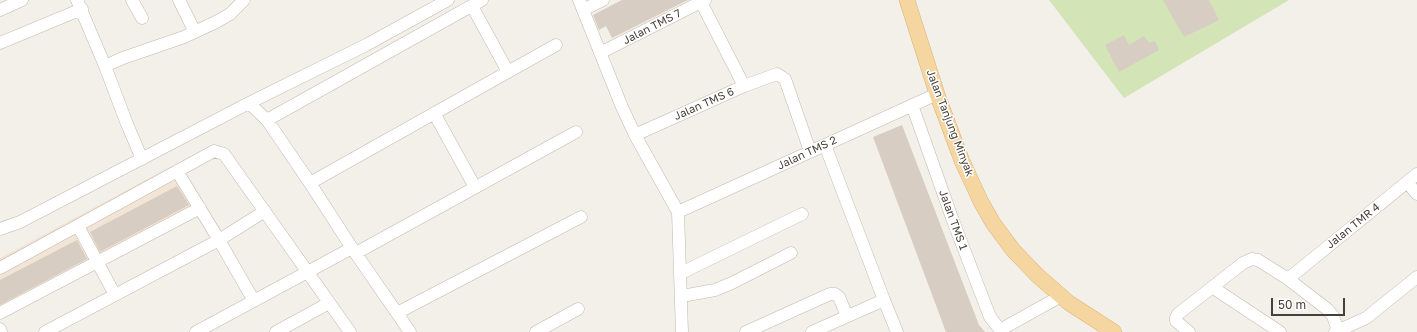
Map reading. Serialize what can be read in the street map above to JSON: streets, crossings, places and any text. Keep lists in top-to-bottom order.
{
  "streets": {
    "main road": ["Jalan Tanjung Minyak"],
    "street": [
      "Jalan TMS 7",
      "Jalan TMS 6",
      "Jalan TMS 2",
      "Jalan TMS 1",
      "Jalan TMR 4"
    ]
  },
  "crossings": [
    ["Jalan TMS 6", "Jalan TMS 2"],
    ["Jalan Tanjung Minyak", "Jalan TMS 2"],
    ["Jalan TMS 2", "Jalan TMS 1"]
  ],
  "scale_bar": "50 m"
}
